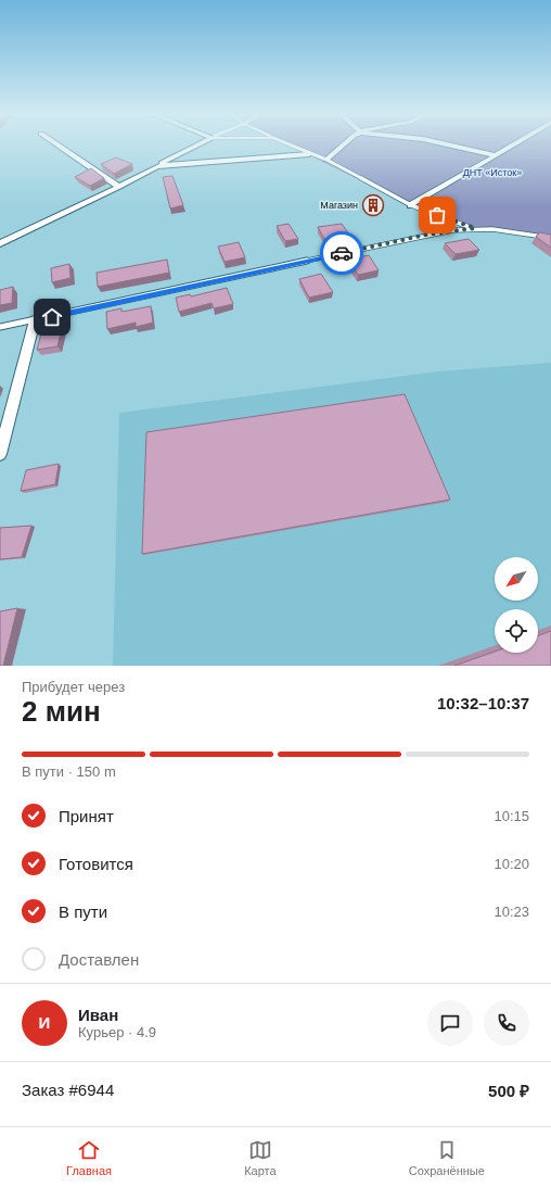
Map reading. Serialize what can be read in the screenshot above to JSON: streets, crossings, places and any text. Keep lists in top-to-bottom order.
{
  "parks": ["ДНТ «Исток»"],
  "places": {
    "building": ["Магазин"]
  },
  "north": "bottom left",
  "page": {
    "heading": ["2 мин", "Прибудет через", "10:32–10:37"],
    "panel": [
      "Иван",
      "Курьер · 4.9",
      "Заказ #6944",
      "500 ₽"
    ],
    "bar": "В пути · 150 m",
    "list": [
      ["Принят", "10:15"],
      ["Готовится", "10:20"],
      ["В пути", "10:23"],
      "Доставлен"
    ],
    "round": "И",
    "tabs": ["Главная", "Карта", "Сохранённые"]
  }
}
